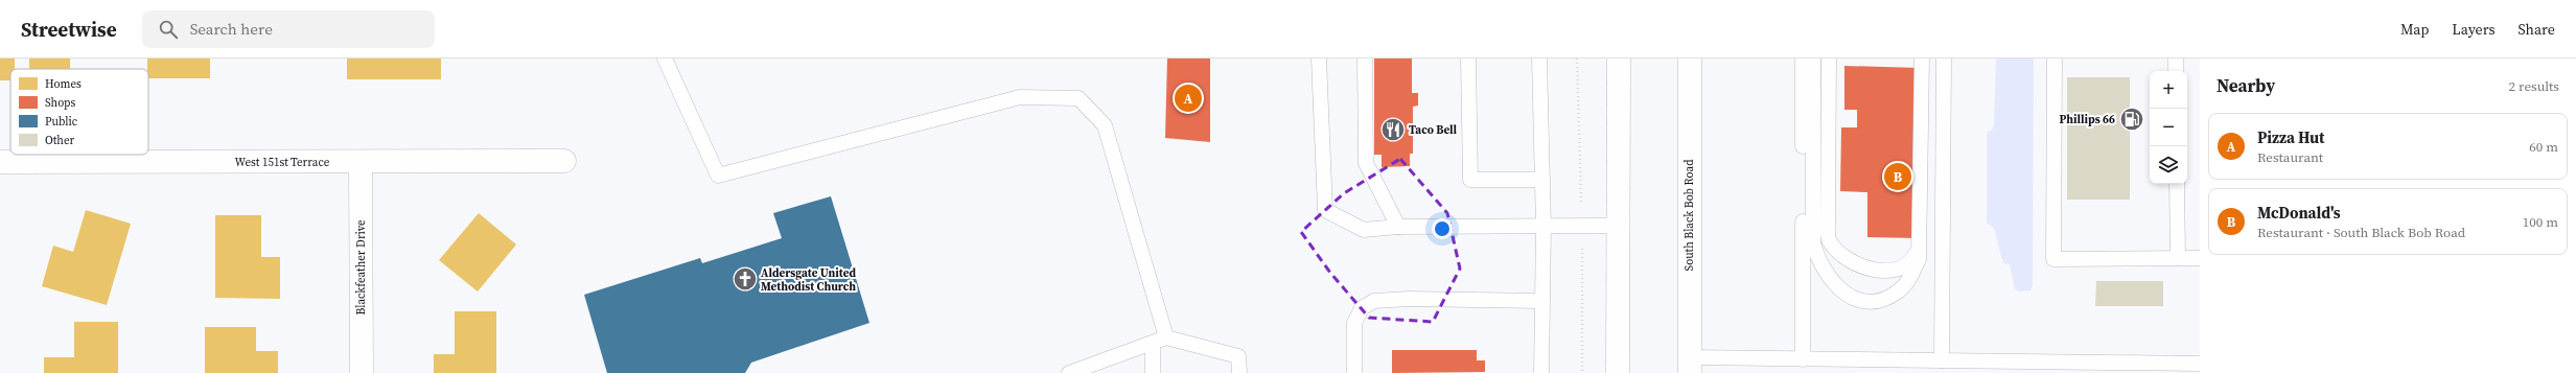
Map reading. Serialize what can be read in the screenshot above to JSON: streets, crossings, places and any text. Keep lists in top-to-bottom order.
{
  "streets": {
    "street": ["West 151st Terrace", "South Black Bob Road", "Blackfeather Drive"]
  },
  "crossings": [
    ["West 151st Terrace", "Blackfeather Drive"]
  ],
  "places": {
    "fuel station": ["Phillips 66"],
    "restaurant": ["Taco Bell"],
    "church": ["Aldersgate United Methodist Church"]
  },
  "legend": [
    "Homes",
    "Shops",
    "Public",
    "Other"
  ],
  "page": {
    "header": "Streetwise",
    "search": "Search here",
    "nav": ["Map", "Layers", "Share"],
    "heading": ["Nearby", "2 results"],
    "map_buttons": ["+", "−"],
    "pins": ["A", "B"],
    "list": [
      {
        "mark": "A",
        "name": "Pizza Hut",
        "note": "Restaurant",
        "value": "60 m"
      },
      {
        "mark": "B",
        "name": "McDonald's",
        "note": "Restaurant · South Black Bob Road",
        "value": "100 m"
      }
    ]
  }
}
